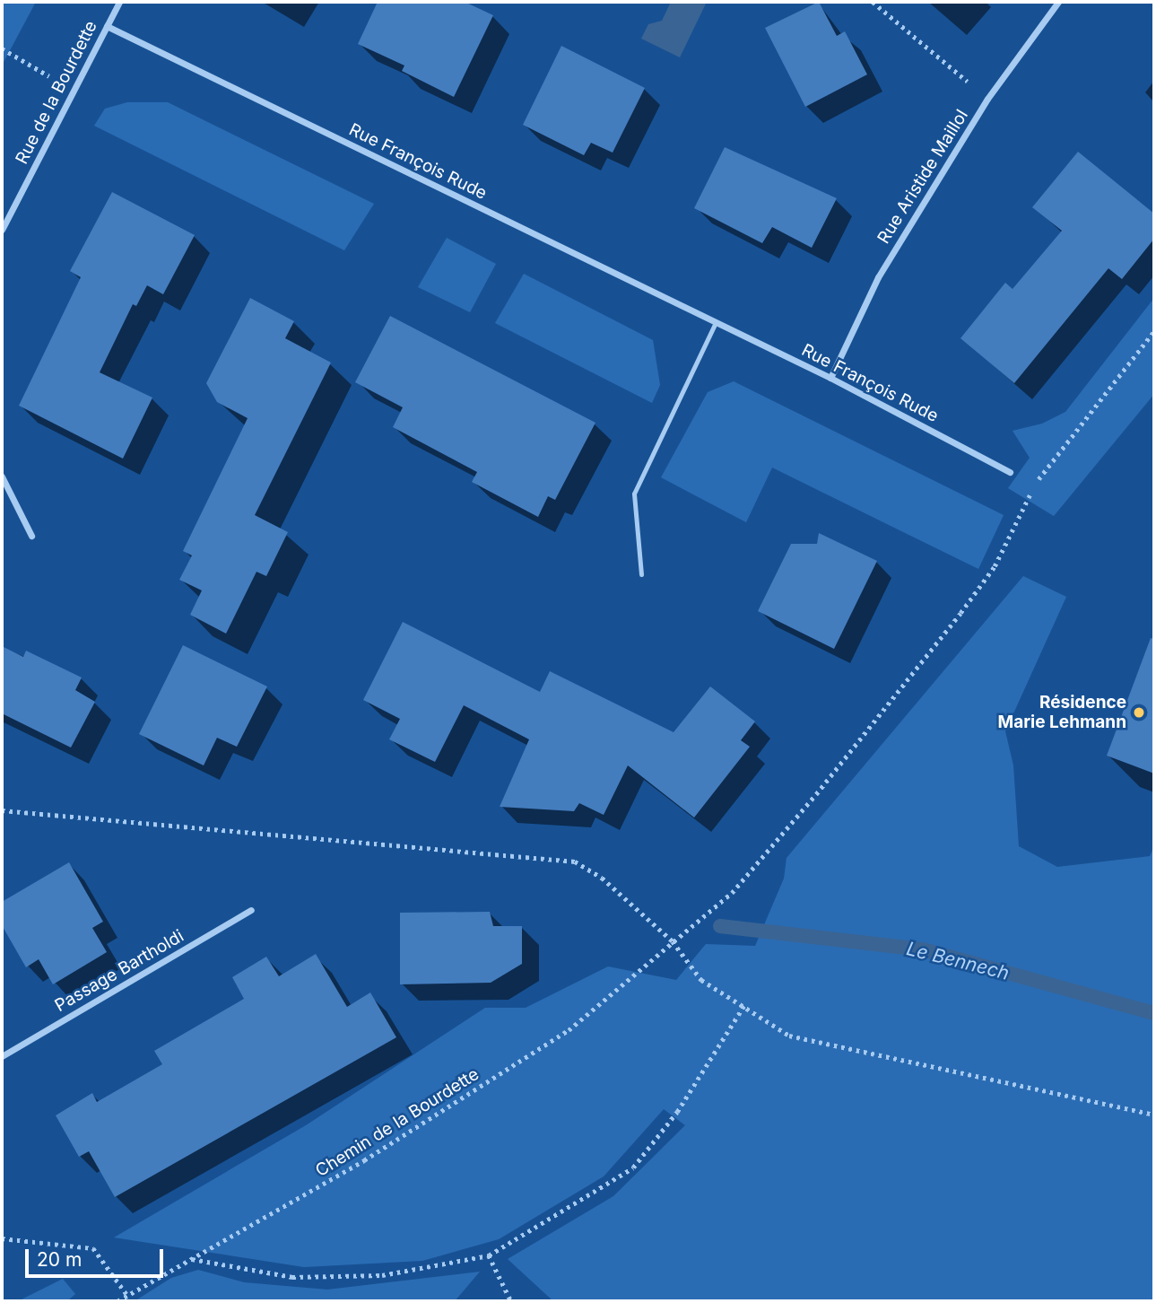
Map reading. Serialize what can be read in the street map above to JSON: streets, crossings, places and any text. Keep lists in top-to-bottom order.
{
  "streets": {
    "street": [
      "Rue de la Bourdette",
      "Rue François Rude",
      "Rue Aristide Maillol",
      "Passage Bartholdi"
    ],
    "path": ["Chemin de la Bourdette"]
  },
  "crossings": [
    ["Rue de la Bourdette", "Rue François Rude"],
    ["Rue François Rude", "Rue Aristide Maillol"]
  ],
  "water": ["Le Bennech"],
  "places": ["Résidence Marie Lehmann"],
  "scale_bar": "20 m"
}
